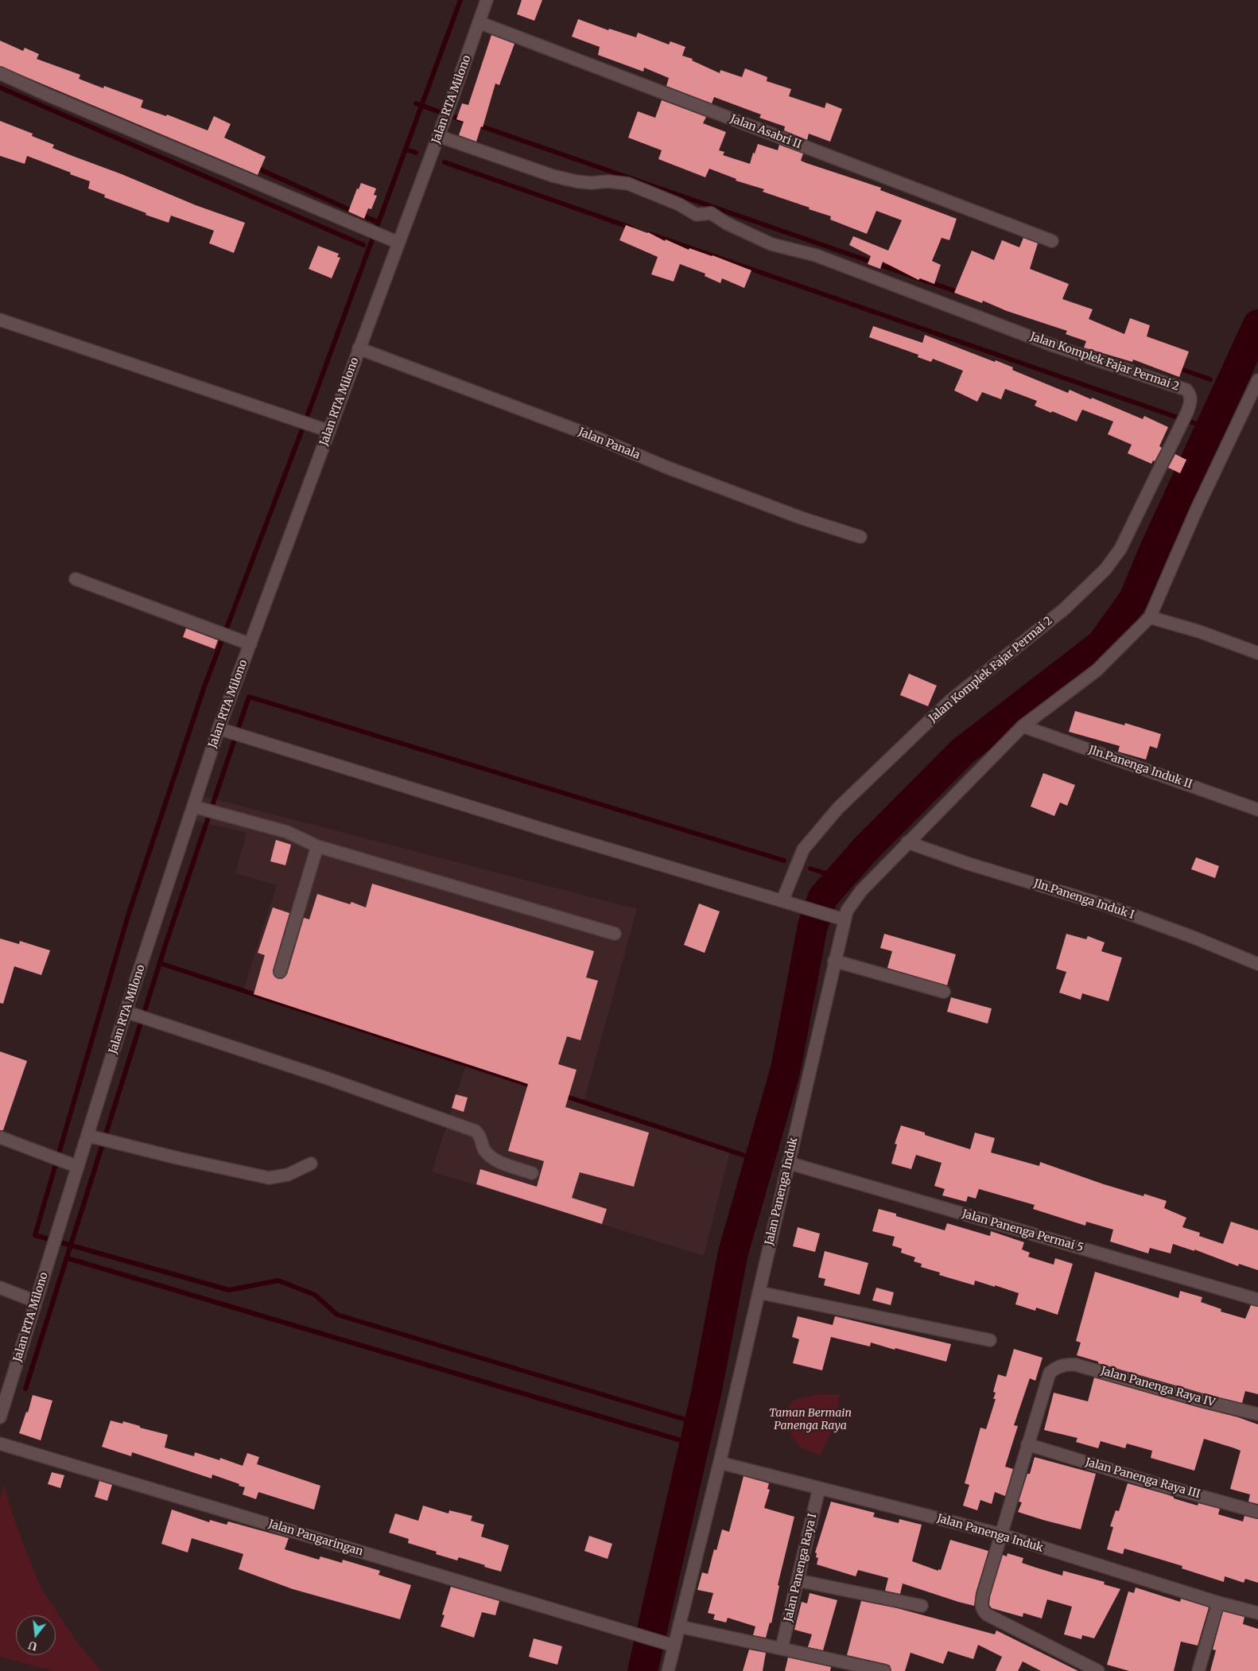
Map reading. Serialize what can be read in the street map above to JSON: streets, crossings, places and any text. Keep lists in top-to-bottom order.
{
  "streets": {
    "street": [
      "Jalan RTA Milono",
      "Jalan Asabri II",
      "Jalan Komplek Fajar Permai 2",
      "Jalan Panala",
      "Jln.Panenga Induk II",
      "Jln.Panenga Induk I",
      "Jalan Panenga Induk",
      "Jalan Panenga Permai 5",
      "Jalan Panenga Raya IV",
      "Jalan Panenga Raya III",
      "Jalan Pangaringan",
      "Jalan Panenga Raya I"
    ]
  },
  "crossings": [
    ["Jalan RTA Milono", "Jalan Asabri II"],
    ["Jalan RTA Milono", "Jalan Komplek Fajar Permai 2"],
    ["Jalan RTA Milono", "Jalan Panala"],
    ["Jln.Panenga Induk II", "Jalan Panenga Induk"],
    ["Jln.Panenga Induk I", "Jalan Panenga Induk"],
    ["Jalan Panenga Induk", "Jalan Panenga Permai 5"],
    ["Jalan Panenga Induk", "Jalan Pangaringan"],
    ["Jalan Panenga Induk", "Jalan Panenga Raya I"],
    ["Jalan Panenga Raya IV", "Jalan Panenga Raya III"]
  ],
  "parks": ["Taman Bermain Panenga Raya"],
  "north": "bottom"
}
